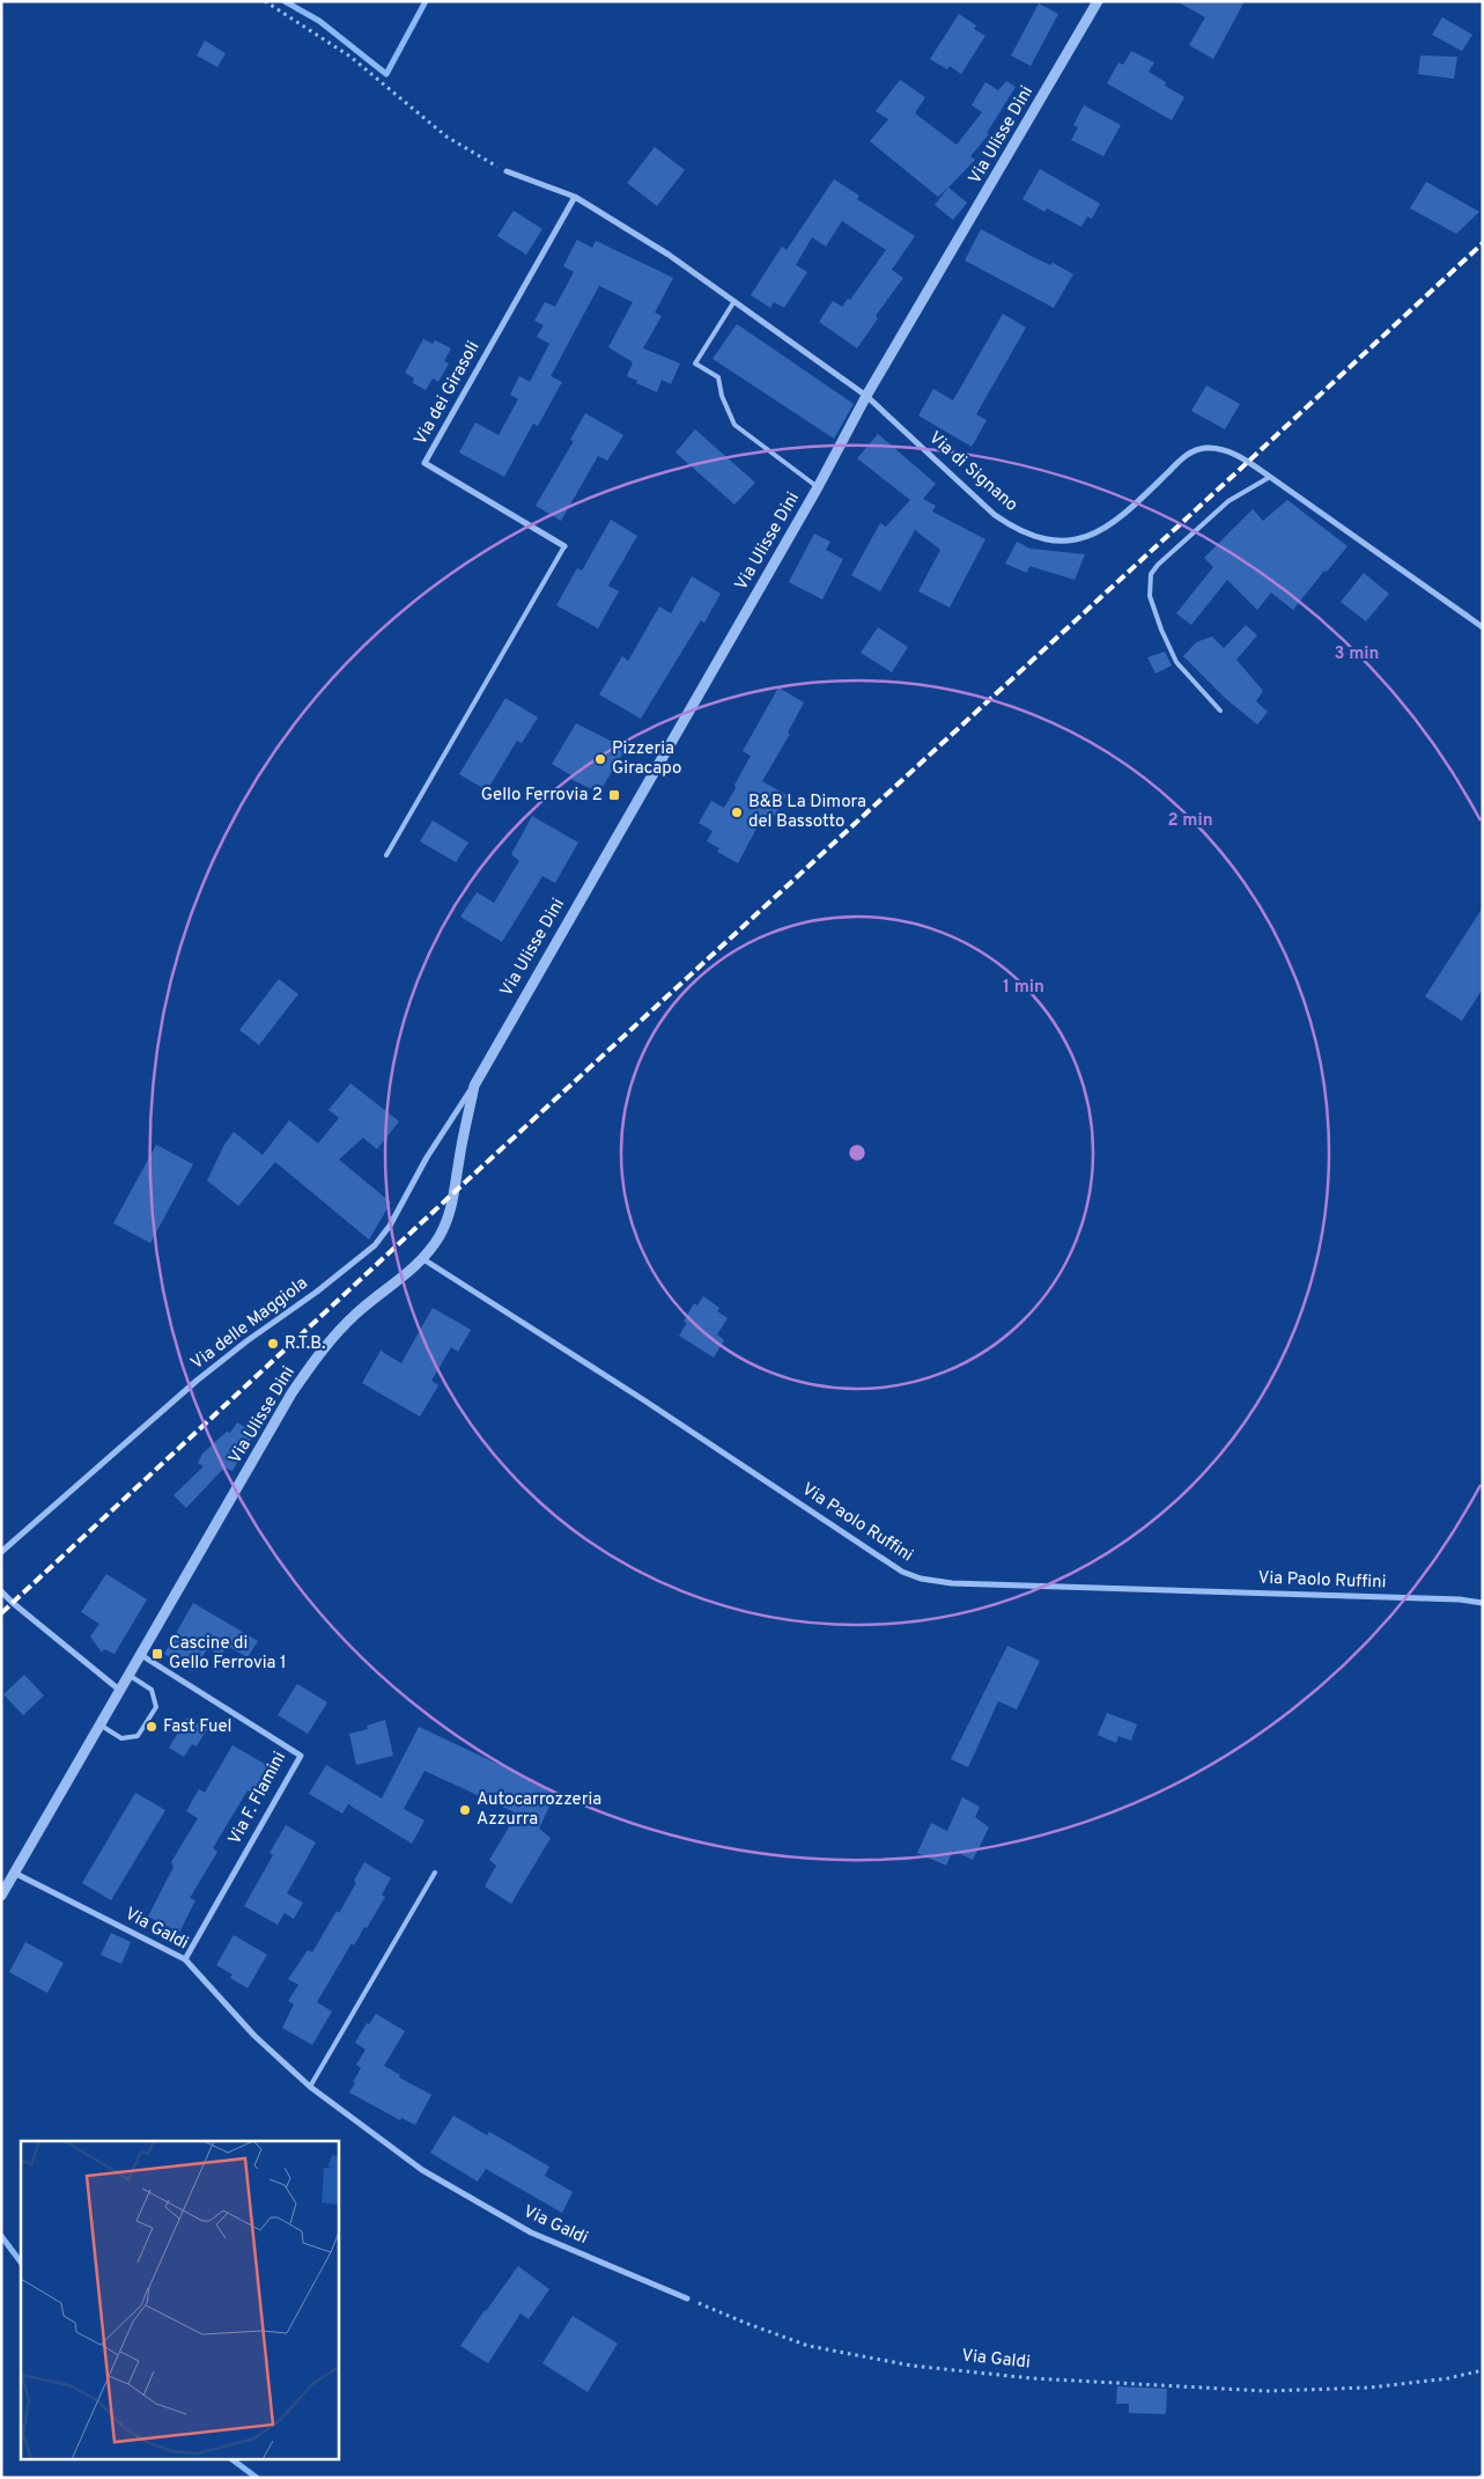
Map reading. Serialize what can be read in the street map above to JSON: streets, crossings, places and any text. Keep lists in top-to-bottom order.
{
  "streets": {
    "street": [
      "Via Ulisse Dini",
      "Via dei Girasoli",
      "Via di Signano",
      "Via delle Maggiola",
      "Via Paolo Ruffini",
      "Via F. Flamini",
      "Via Galdi"
    ]
  },
  "crossings": [
    ["Via Ulisse Dini", "Via di Signano"],
    ["Via Ulisse Dini", "Via delle Maggiola"],
    ["Via Ulisse Dini", "Via Paolo Ruffini"],
    ["Via Ulisse Dini", "Via F. Flamini"],
    ["Via Ulisse Dini", "Via Galdi"],
    ["Via dei Girasoli", "Via di Signano"],
    ["Via F. Flamini", "Via Galdi"]
  ],
  "places": {
    "other": [
      "Pizzeria Giracapo",
      "B&B La Dimora del Bassotto",
      "R.T.B.",
      "Fast Fuel",
      "Autocarrozzeria Azzurra"
    ],
    "transit": ["Gello Ferrovia 2", "Cascine di Gello Ferrovia 1"]
  },
  "rings": ["3 min", "2 min", "1 min"]
}
